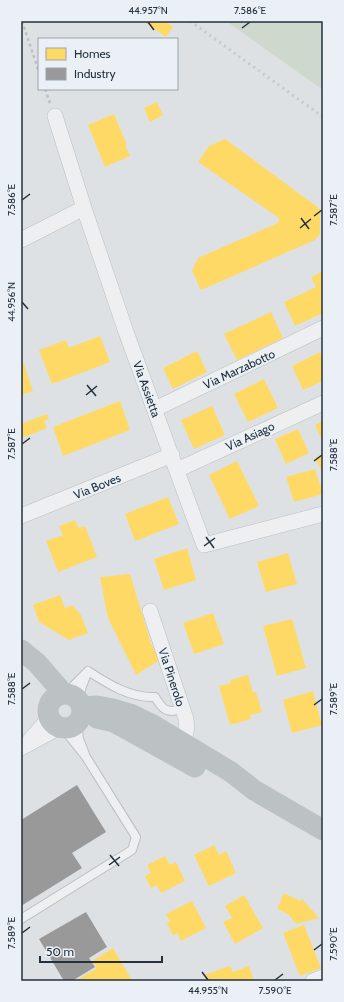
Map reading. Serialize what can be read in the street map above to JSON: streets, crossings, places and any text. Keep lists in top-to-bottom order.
{
  "streets": {
    "street": [
      "Via Marzabotto",
      "Via Assietta",
      "Via Asiago",
      "Via Boves",
      "Via Pinerolo"
    ]
  },
  "crossings": [
    ["Via Marzabotto", "Via Assietta"],
    ["Via Assietta", "Via Asiago"],
    ["Via Assietta", "Via Boves"]
  ],
  "legend": ["Homes", "Industry"],
  "scale_bar": "50 m",
  "coordinates": [
    "44.957°N",
    "7.586°E",
    "7.587°E",
    "44.956°N",
    "7.588°E",
    "7.589°E",
    "7.590°E",
    "44.955°N"
  ]
}
